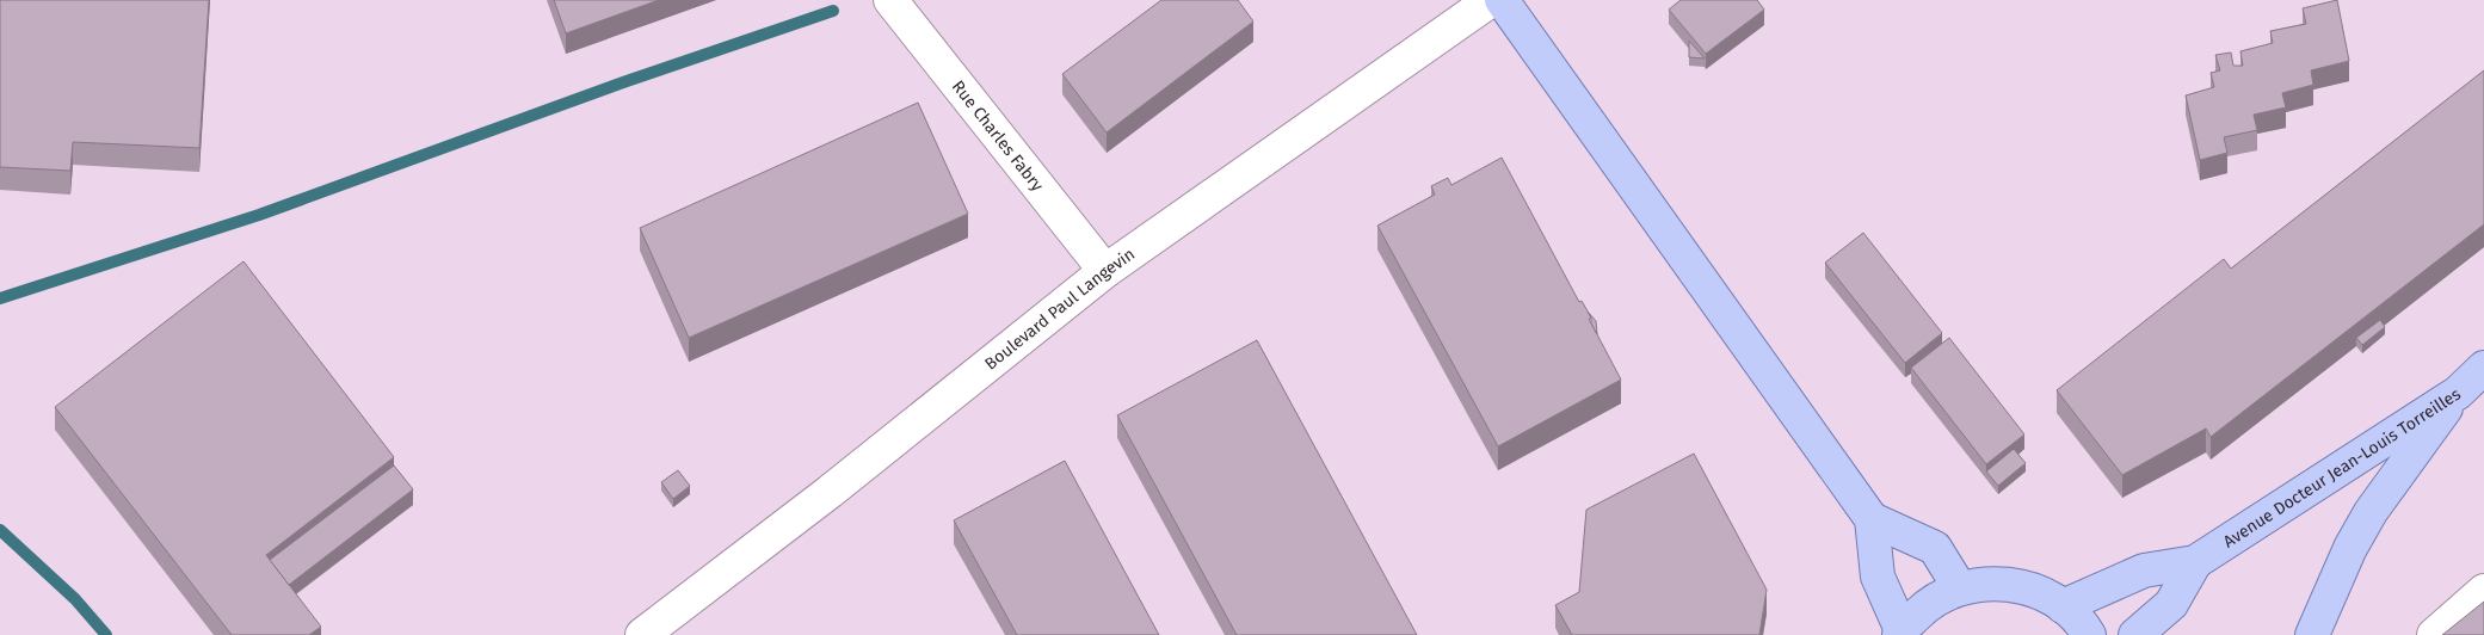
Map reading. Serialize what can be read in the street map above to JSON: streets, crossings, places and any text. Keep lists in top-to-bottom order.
{
  "streets": {
    "main road": ["Avenue Docteur Jean-Louis Torreilles"],
    "street": ["Rue Charles Fabry", "Boulevard Paul Langevin"]
  },
  "crossings": [
    ["Rue Charles Fabry", "Boulevard Paul Langevin"]
  ]
}
